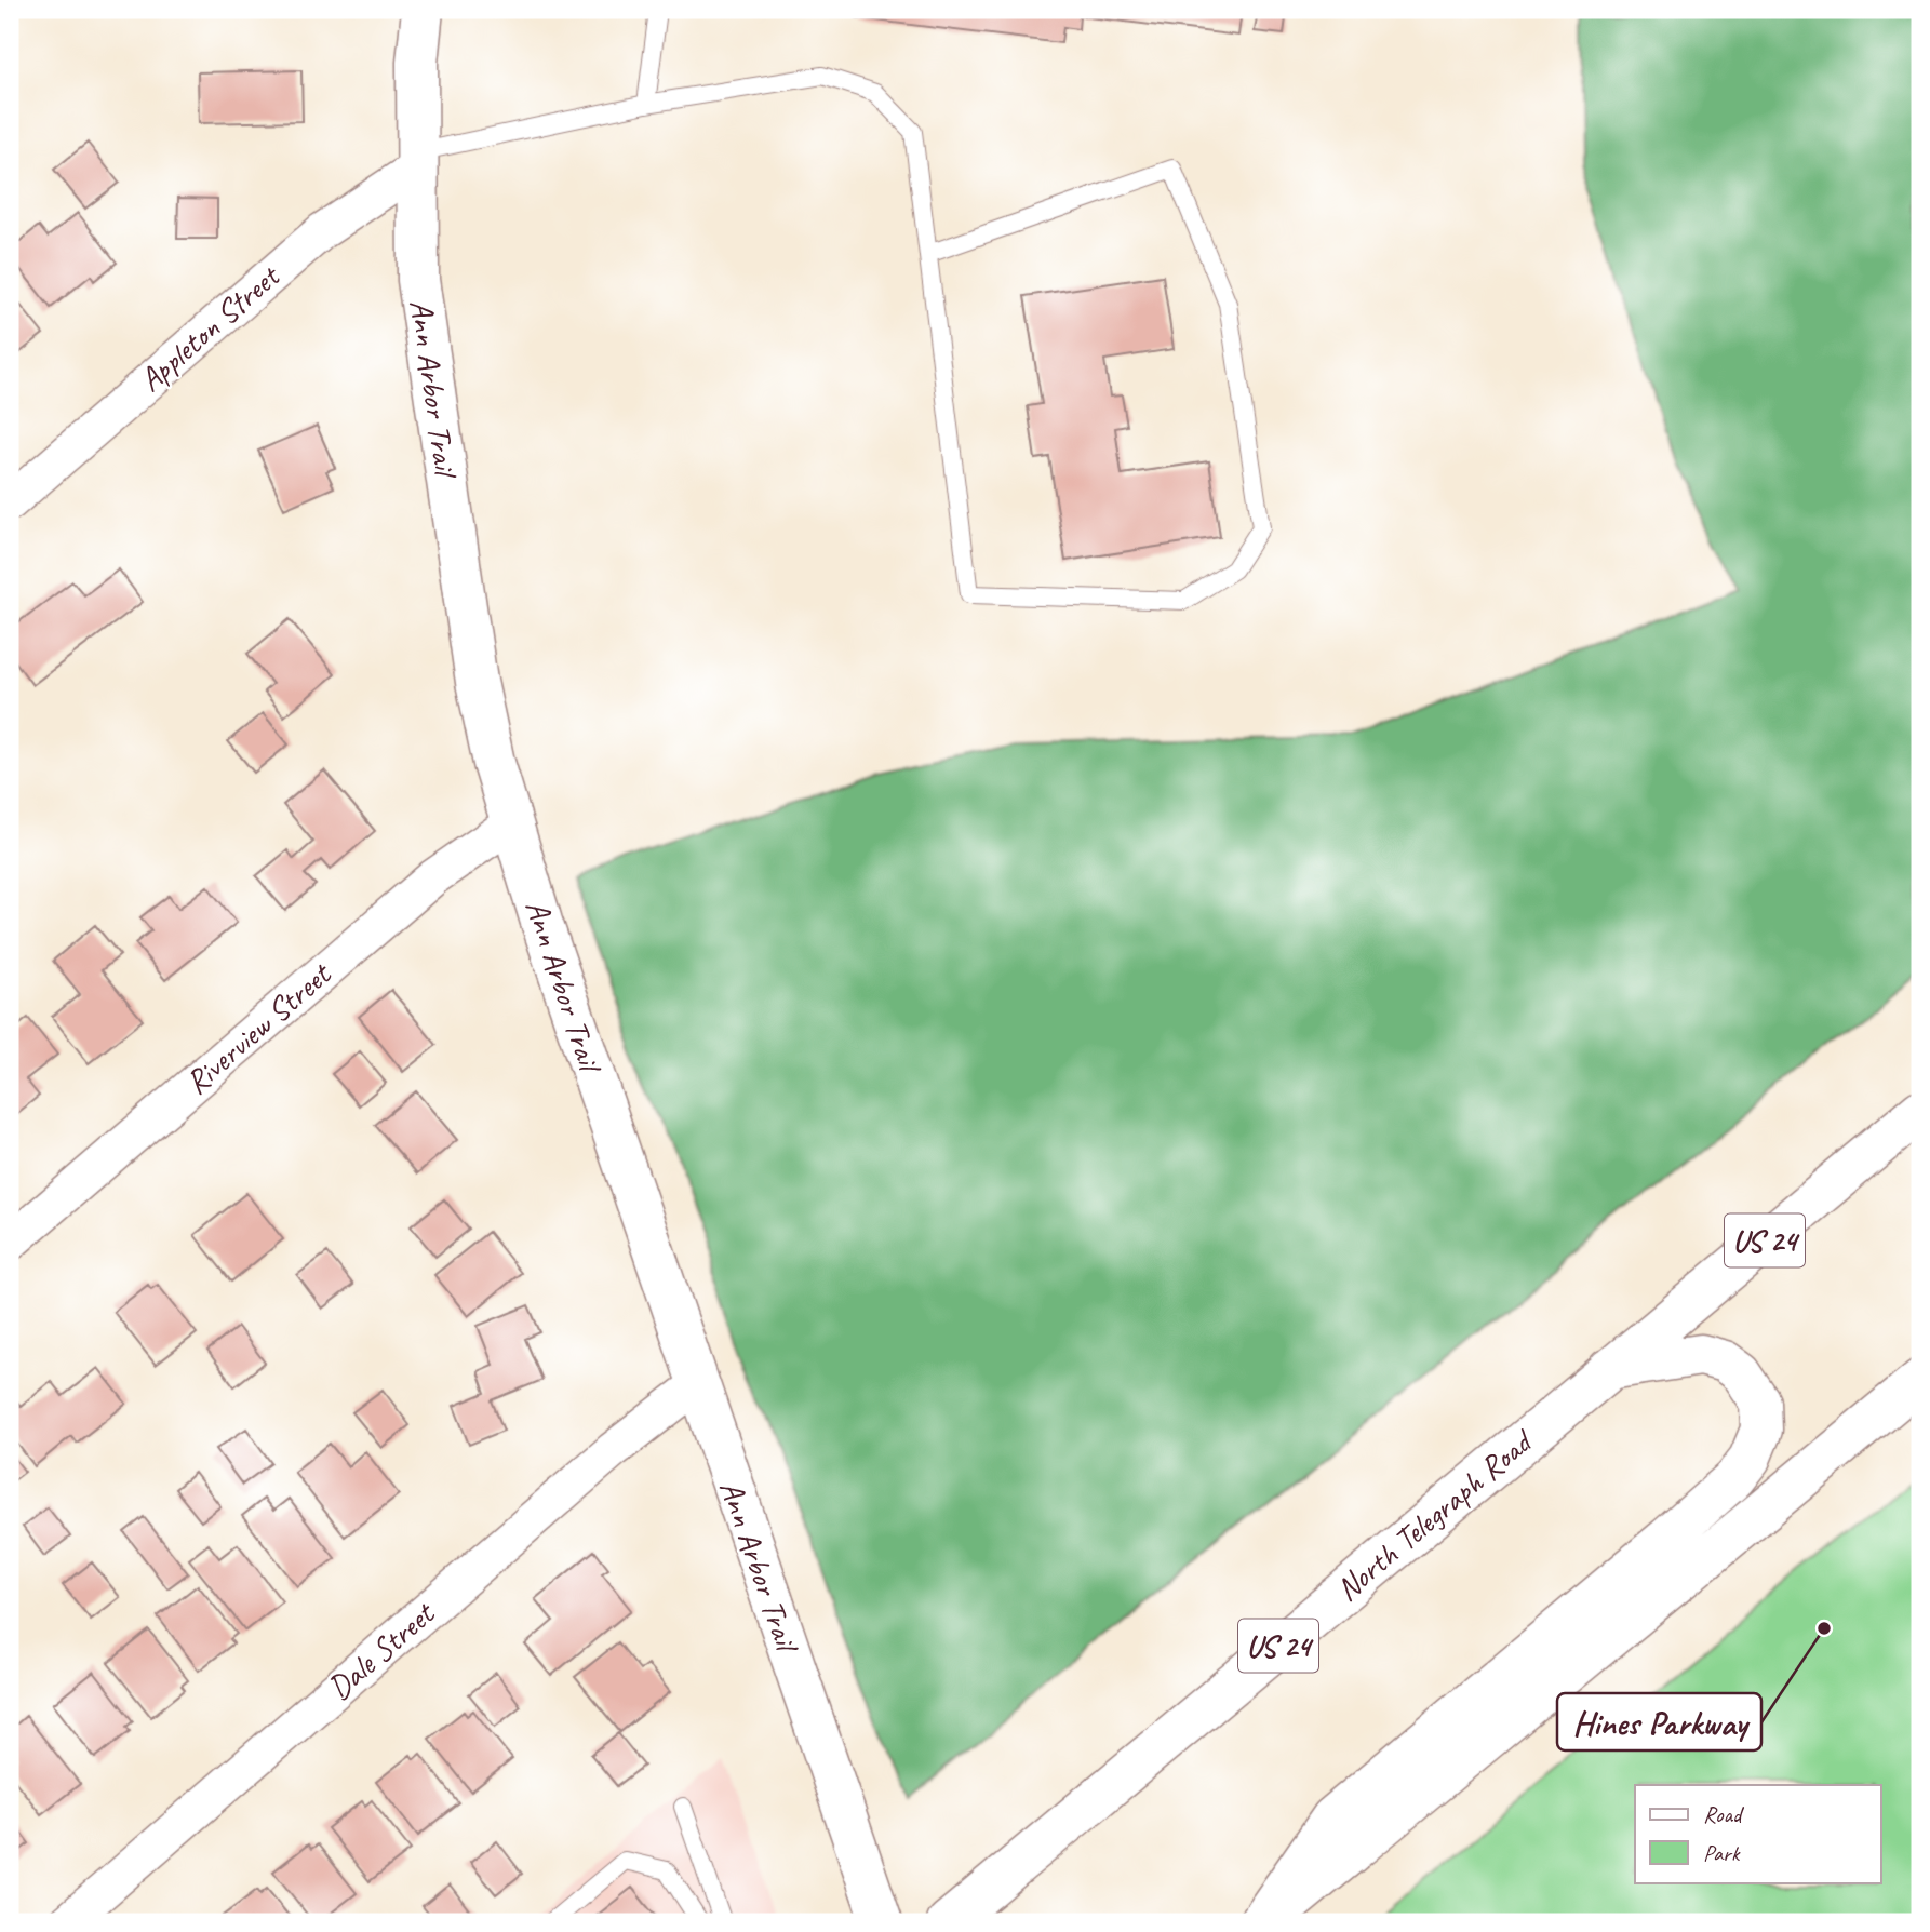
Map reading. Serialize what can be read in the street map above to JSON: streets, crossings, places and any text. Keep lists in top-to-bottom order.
{
  "streets": {
    "main road": ["Ann Arbor Trail", "US 24", "North Telegraph Road"],
    "street": ["Appleton Street", "Riverview Street", "Dale Street"]
  },
  "crossings": [
    ["Appleton Street", "Ann Arbor Trail"],
    ["Ann Arbor Trail", "Riverview Street"],
    ["Ann Arbor Trail", "Dale Street"]
  ],
  "places": ["Hines Parkway"],
  "legend": ["Road", "Park"]
}
